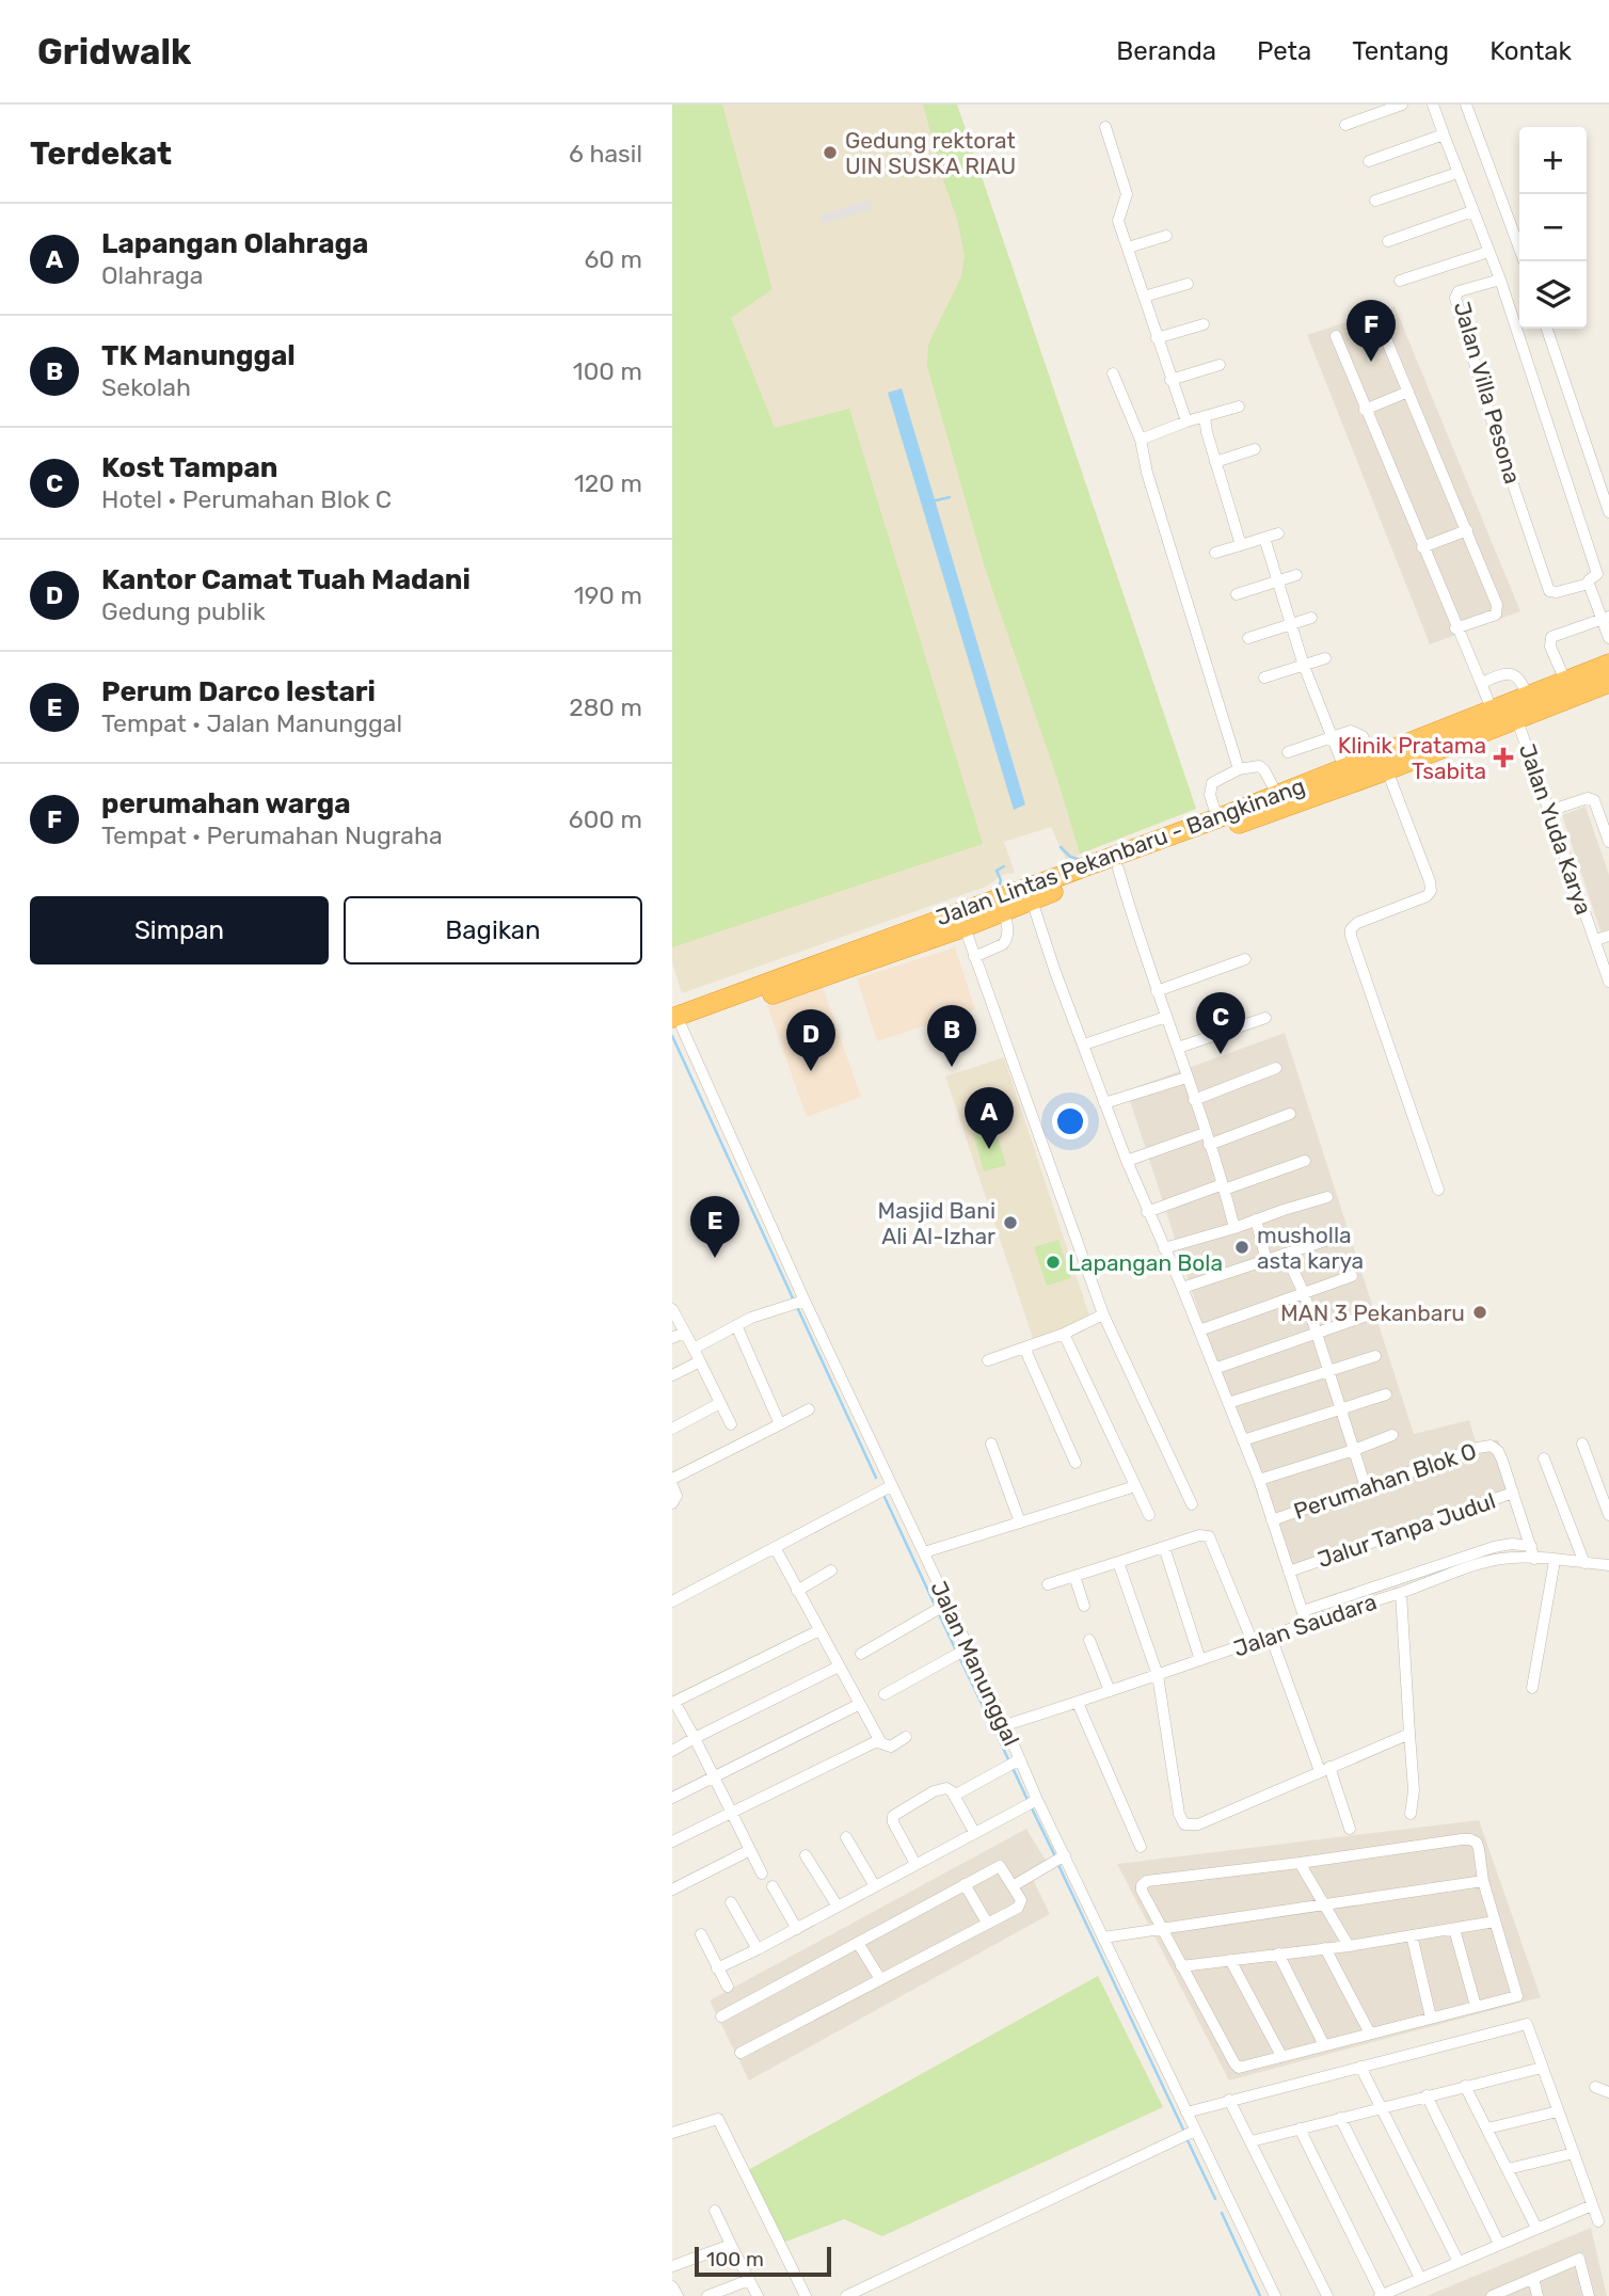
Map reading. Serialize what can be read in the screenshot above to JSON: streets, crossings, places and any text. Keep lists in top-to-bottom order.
{
  "streets": {
    "highway": ["Jalan Lintas Pekanbaru - Bangkinang"],
    "street": [
      "Jalan Villa Pesona",
      "Jalan Yuda Karya",
      "Perumahan Blok O",
      "Jalur Tanpa Judul",
      "Jalan Saudara",
      "Jalan Manunggal"
    ]
  },
  "crossings": [
    ["Jalan Yuda Karya", "Jalan Lintas Pekanbaru - Bangkinang"],
    ["Jalan Lintas Pekanbaru - Bangkinang", "Jalan Manunggal"],
    ["Perumahan Blok O", "Jalur Tanpa Judul"],
    ["Jalur Tanpa Judul", "Jalan Saudara"],
    ["Jalan Saudara", "Jalan Manunggal"]
  ],
  "places": {
    "other": [
      "Gedung rektorat UIN SUSKA RIAU",
      "Masjid Bani Ali Al-Izhar",
      "musholla asta karya",
      "Lapangan Bola",
      "MAN 3 Pekanbaru"
    ],
    "health": ["Klinik Pratama Tsabita"]
  },
  "scale_bar": "100 m",
  "page": {
    "header": "Gridwalk",
    "nav": [
      "Beranda",
      "Peta",
      "Tentang",
      "Kontak"
    ],
    "heading": ["Terdekat", "6 hasil"],
    "map_buttons": ["+", "−"],
    "list": [
      {
        "mark": "A",
        "name": "Lapangan Olahraga",
        "note": "Olahraga",
        "value": "60 m"
      },
      {
        "mark": "B",
        "name": "TK Manunggal",
        "note": "Sekolah",
        "value": "100 m"
      },
      {
        "mark": "C",
        "name": "Kost Tampan",
        "note": "Hotel · Perumahan Blok C",
        "value": "120 m"
      },
      {
        "mark": "D",
        "name": "Kantor Camat Tuah Madani",
        "note": "Gedung publik",
        "value": "190 m"
      },
      {
        "mark": "E",
        "name": "Perum Darco lestari",
        "note": "Tempat · Jalan Manunggal",
        "value": "280 m"
      },
      {
        "mark": "F",
        "name": "perumahan warga",
        "note": "Tempat · Perumahan Nugraha",
        "value": "600 m"
      }
    ],
    "pins": [
      "F",
      "C",
      "B",
      "D",
      "A",
      "E"
    ],
    "buttons": ["Simpan", "Bagikan"],
    "scale": "100 m"
  }
}
